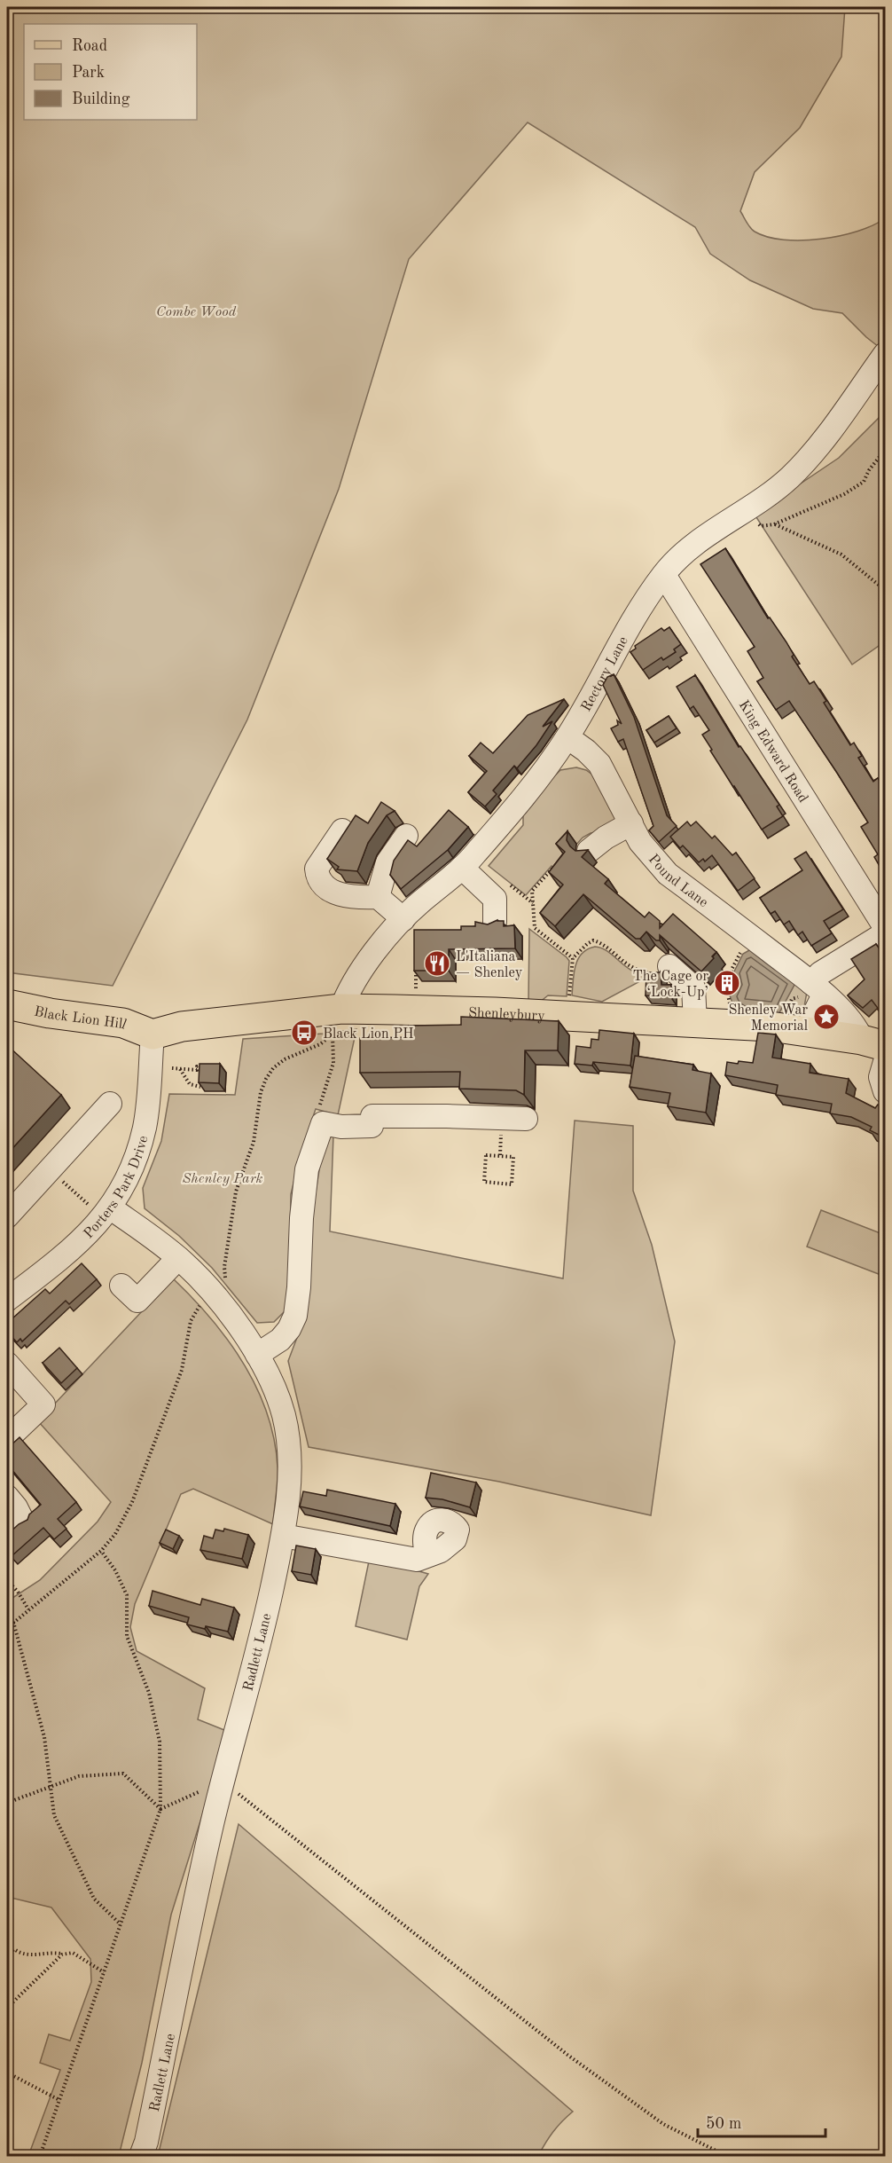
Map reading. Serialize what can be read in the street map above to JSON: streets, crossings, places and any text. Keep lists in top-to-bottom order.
{
  "streets": {
    "main road": ["Shenleybury", "Black Lion Hill"],
    "street": [
      "Rectory Lane",
      "King Edward Road",
      "Pound Lane",
      "Porters Park Drive",
      "Radlett Lane"
    ]
  },
  "crossings": [
    ["Rectory Lane", "King Edward Road"],
    ["Rectory Lane", "Pound Lane"],
    ["Rectory Lane", "Shenleybury"],
    ["Pound Lane", "Shenleybury"],
    ["Shenleybury", "Black Lion Hill"],
    ["Shenleybury", "Porters Park Drive"],
    ["Black Lion Hill", "Porters Park Drive"],
    ["Porters Park Drive", "Radlett Lane"]
  ],
  "parks": ["Combe Wood", "Shenley Park"],
  "places": {
    "restaurant": ["L'Italiana — Shenley"],
    "building": ["The Cage or ‘Lock-Up’"],
    "place": ["Shenley War Memorial"],
    "bus stop": ["Black Lion PH"]
  },
  "legend": ["Road", "Park", "Building"],
  "scale_bar": "50 m"
}
